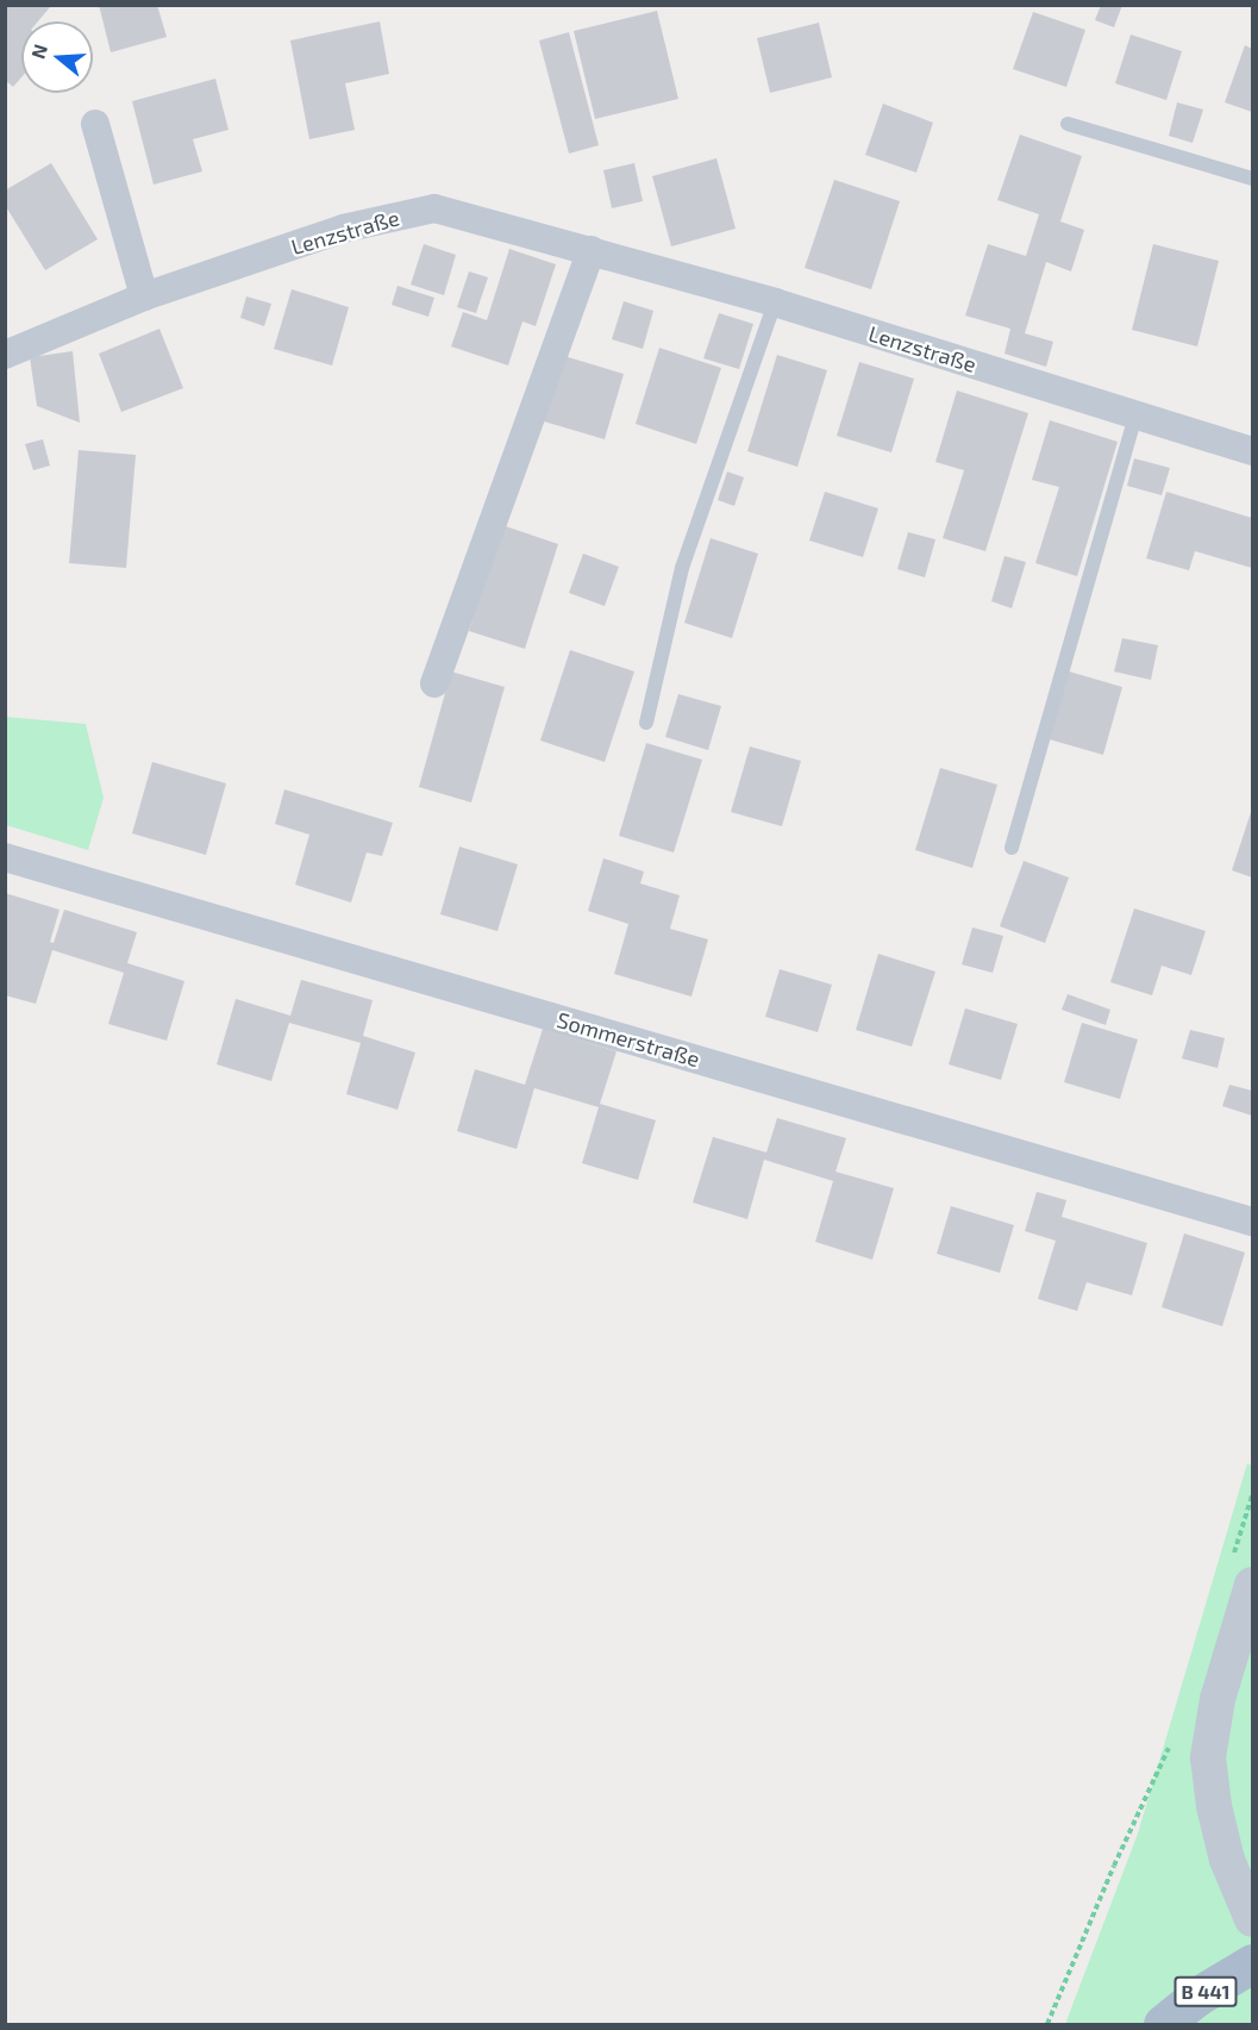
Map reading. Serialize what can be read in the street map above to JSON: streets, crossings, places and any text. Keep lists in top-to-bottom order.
{
  "streets": {
    "main road": ["B 441"],
    "street": ["Lenzstraße", "Sommerstraße"]
  },
  "north": "left"
}
